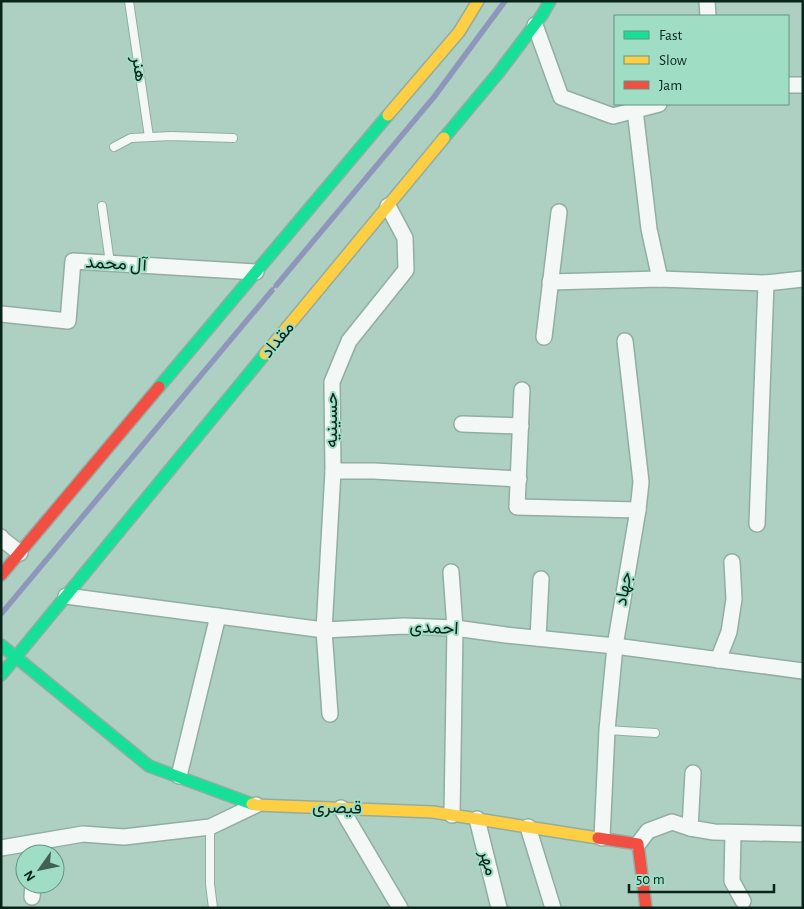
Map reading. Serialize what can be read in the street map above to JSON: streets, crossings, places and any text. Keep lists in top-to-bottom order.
{
  "streets": {
    "main road": ["مقداد", "قیصری"],
    "street": [
      "آل محمد",
      "حسینیه",
      "جهاد",
      "احمدی",
      "مهر"
    ],
    "lane": ["هنر"]
  },
  "crossings": [
    ["مقداد", "حسینیه"],
    ["مقداد", "احمدی"],
    ["مقداد", "قیصری"],
    ["حسینیه", "احمدی"],
    ["جهاد", "احمدی"],
    ["جهاد", "قیصری"],
    ["قیصری", "مهر"]
  ],
  "legend": ["Fast", "Slow", "Jam"],
  "scale_bar": "50 m",
  "north": "bottom left"
}
